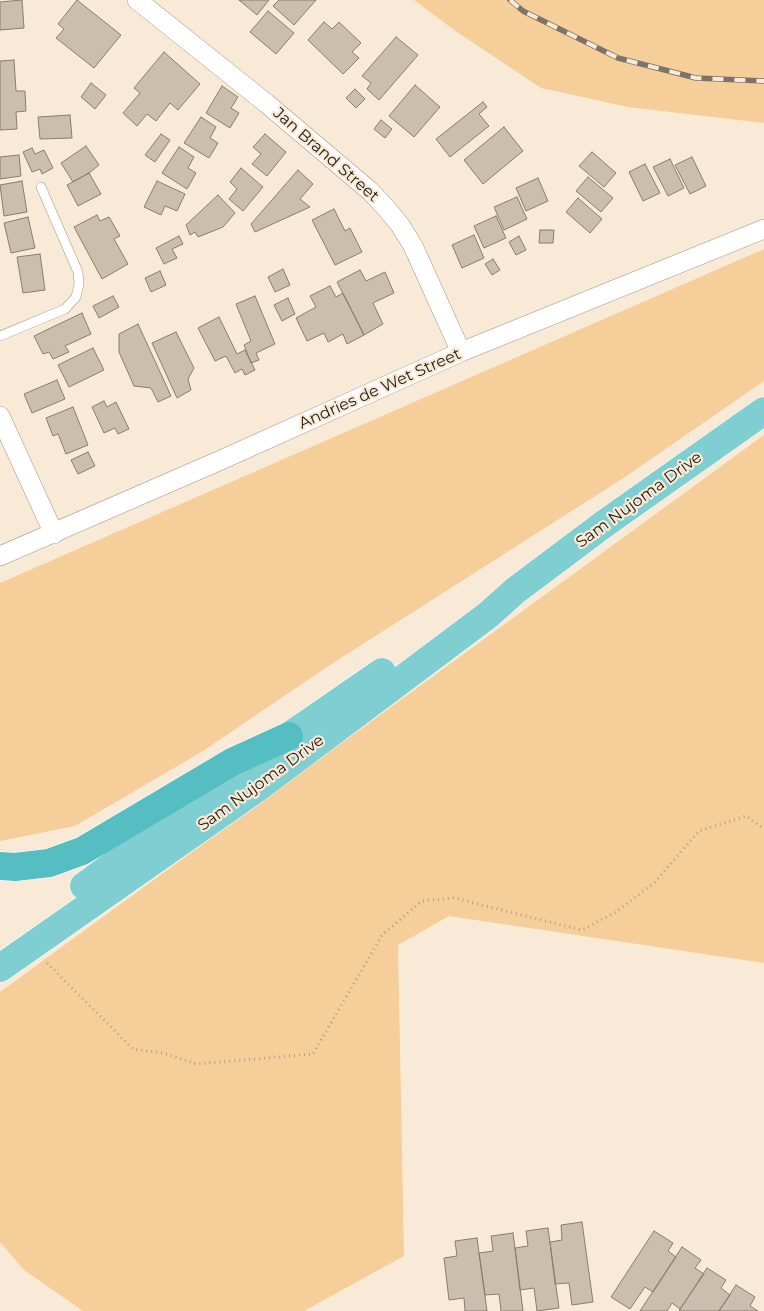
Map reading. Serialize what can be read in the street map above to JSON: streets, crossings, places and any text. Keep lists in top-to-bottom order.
{
  "streets": {
    "main road": ["Sam Nujoma Drive"],
    "street": ["Jan Brand Street", "Andries de Wet Street"]
  },
  "crossings": [
    ["Jan Brand Street", "Andries de Wet Street"]
  ]
}
